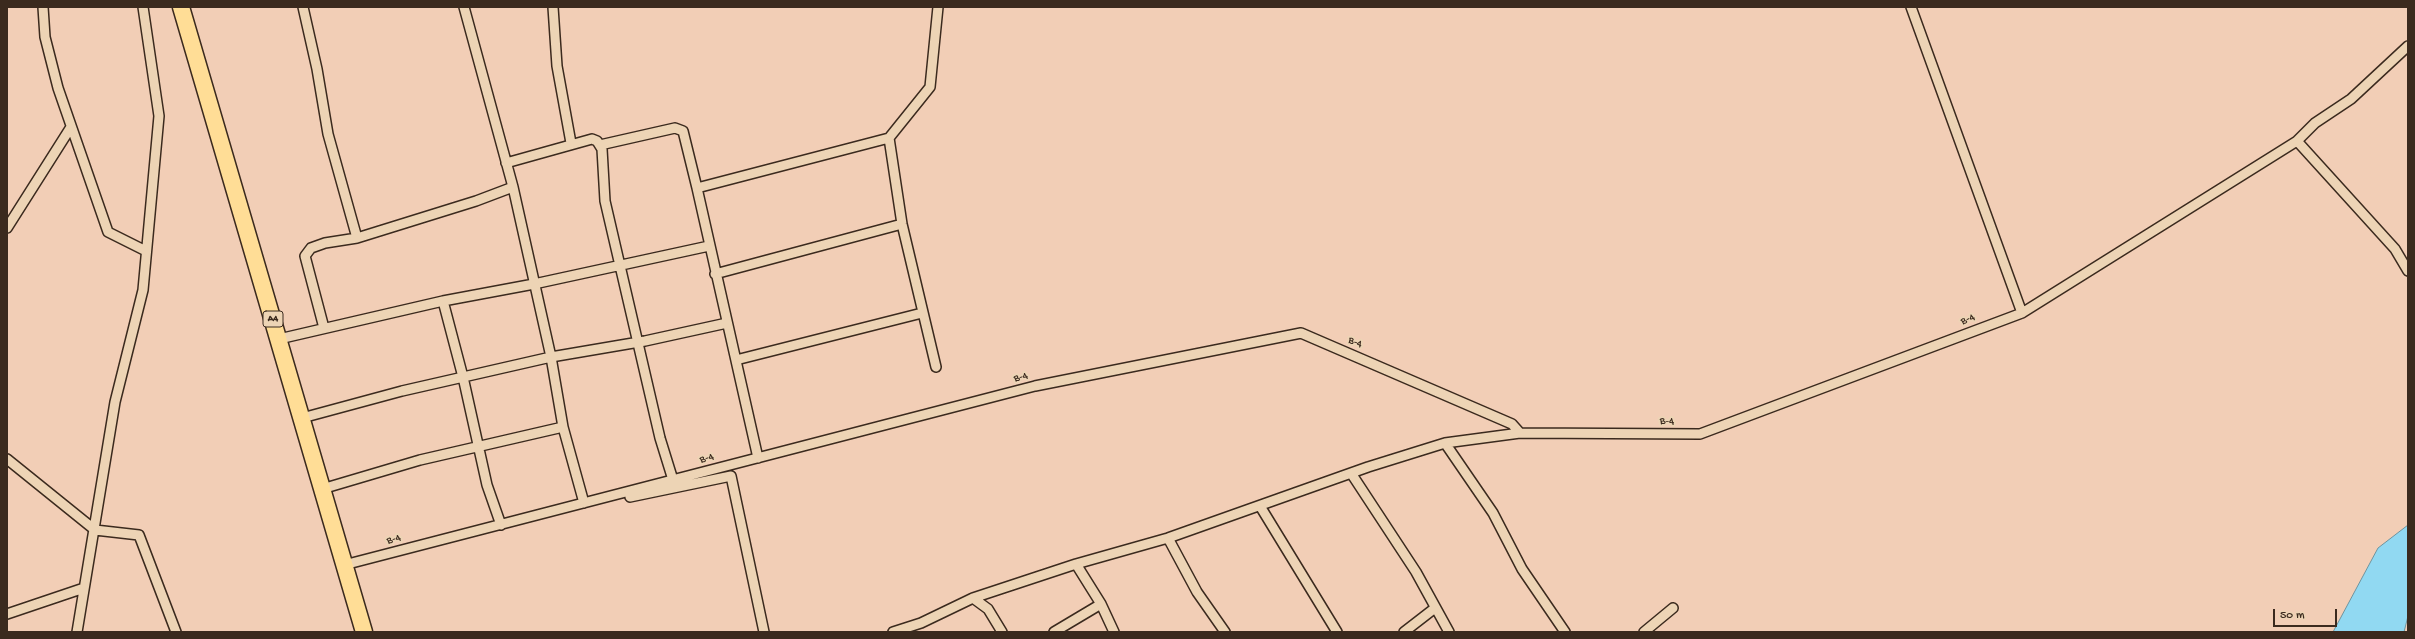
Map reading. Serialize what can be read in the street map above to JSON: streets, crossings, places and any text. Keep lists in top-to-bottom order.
{
  "streets": {
    "highway": ["A4"],
    "street": ["B-4"]
  },
  "crossings": [
    ["A4", "B-4"]
  ],
  "scale_bar": "50 m"
}
